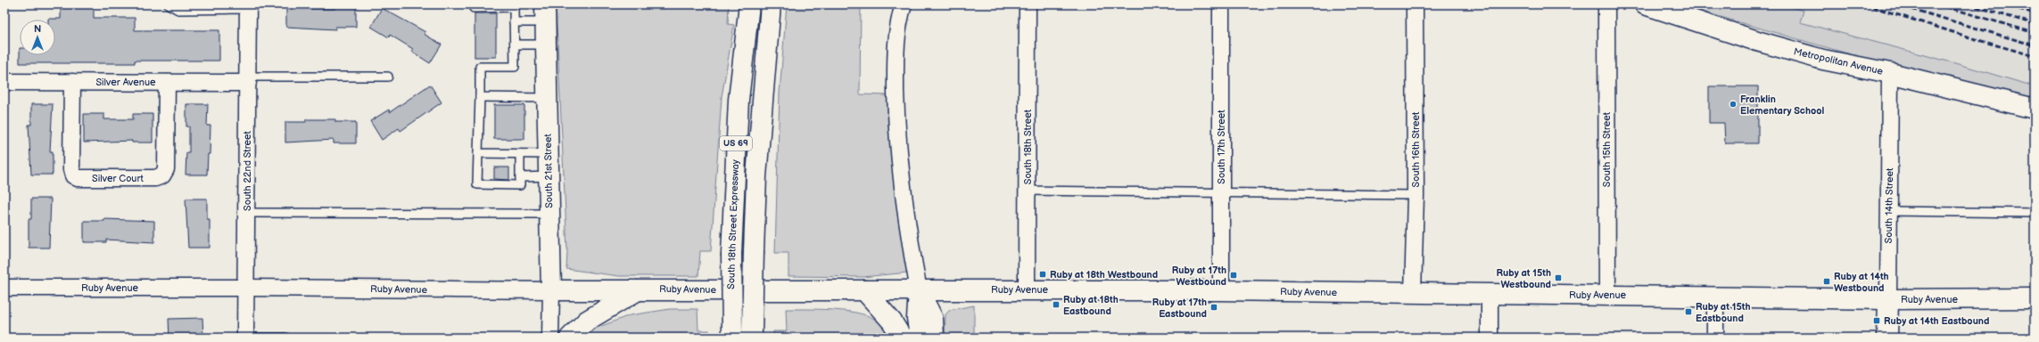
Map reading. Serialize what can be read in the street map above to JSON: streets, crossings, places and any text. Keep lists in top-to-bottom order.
{
  "streets": {
    "main road": [
      "Metropolitan Avenue",
      "US 69",
      "South 21st Street",
      "South 14th Street",
      "South 18th Street Expressway",
      "Ruby Avenue"
    ],
    "street": [
      "Silver Avenue",
      "South 18th Street",
      "South 17th Street",
      "South 16th Street",
      "South 15th Street",
      "South 22nd Street",
      "Silver Court"
    ]
  },
  "crossings": [
    ["Metropolitan Avenue", "South 14th Street"],
    ["Silver Avenue", "South 22nd Street"],
    ["Silver Avenue", "Silver Court"],
    ["South 18th Street", "Ruby Avenue"],
    ["South 17th Street", "Ruby Avenue"],
    ["South 16th Street", "Ruby Avenue"],
    ["South 15th Street", "Ruby Avenue"],
    ["South 22nd Street", "Ruby Avenue"],
    ["South 21st Street", "Ruby Avenue"],
    ["South 14th Street", "Ruby Avenue"]
  ],
  "places": {
    "other": ["Franklin Elementary School"],
    "transit": [
      "Ruby at 18th Westbound",
      "Ruby at 17th Westbound",
      "Ruby at 15th Westbound",
      "Ruby at 14th Westbound",
      "Ruby at 18th Eastbound",
      "Ruby at 17th Eastbound",
      "Ruby at 15th Eastbound",
      "Ruby at 14th Eastbound"
    ]
  },
  "north": "top"
}
